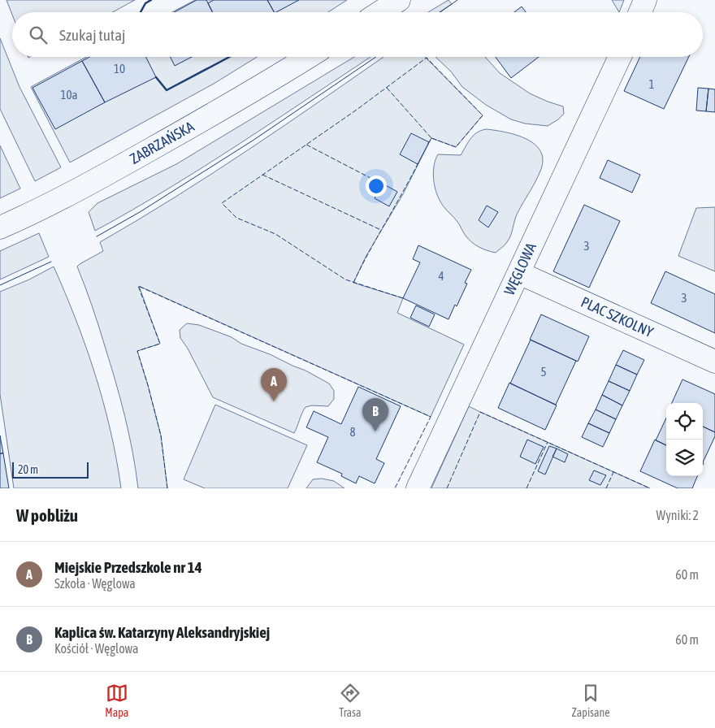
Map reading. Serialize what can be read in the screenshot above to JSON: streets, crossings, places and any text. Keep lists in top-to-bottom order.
{
  "streets": {
    "street": ["ZABRZAŃSKA", "WĘGLOWA", "PLAC SZKOLNY"]
  },
  "crossings": [
    ["WĘGLOWA", "PLAC SZKOLNY"]
  ],
  "house_numbers": [
    "10",
    "1",
    "10a",
    "3",
    "4",
    "3",
    "5",
    "8"
  ],
  "scale_bar": "20 m",
  "page": {
    "search": "Szukaj tutaj",
    "pins": ["A", "B"],
    "scale": "20 m",
    "heading": ["W pobliżu", "Wyniki: 2"],
    "list": [
      {
        "mark": "A",
        "name": "Miejskie Przedszkole nr 14",
        "note": "Szkoła · Węglowa",
        "value": "60 m"
      },
      {
        "mark": "B",
        "name": "Kaplica św. Katarzyny Aleksandryjskiej",
        "note": "Kościół · Węglowa",
        "value": "60 m"
      }
    ],
    "nav": ["Mapa", "Trasa", "Zapisane"]
  }
}
